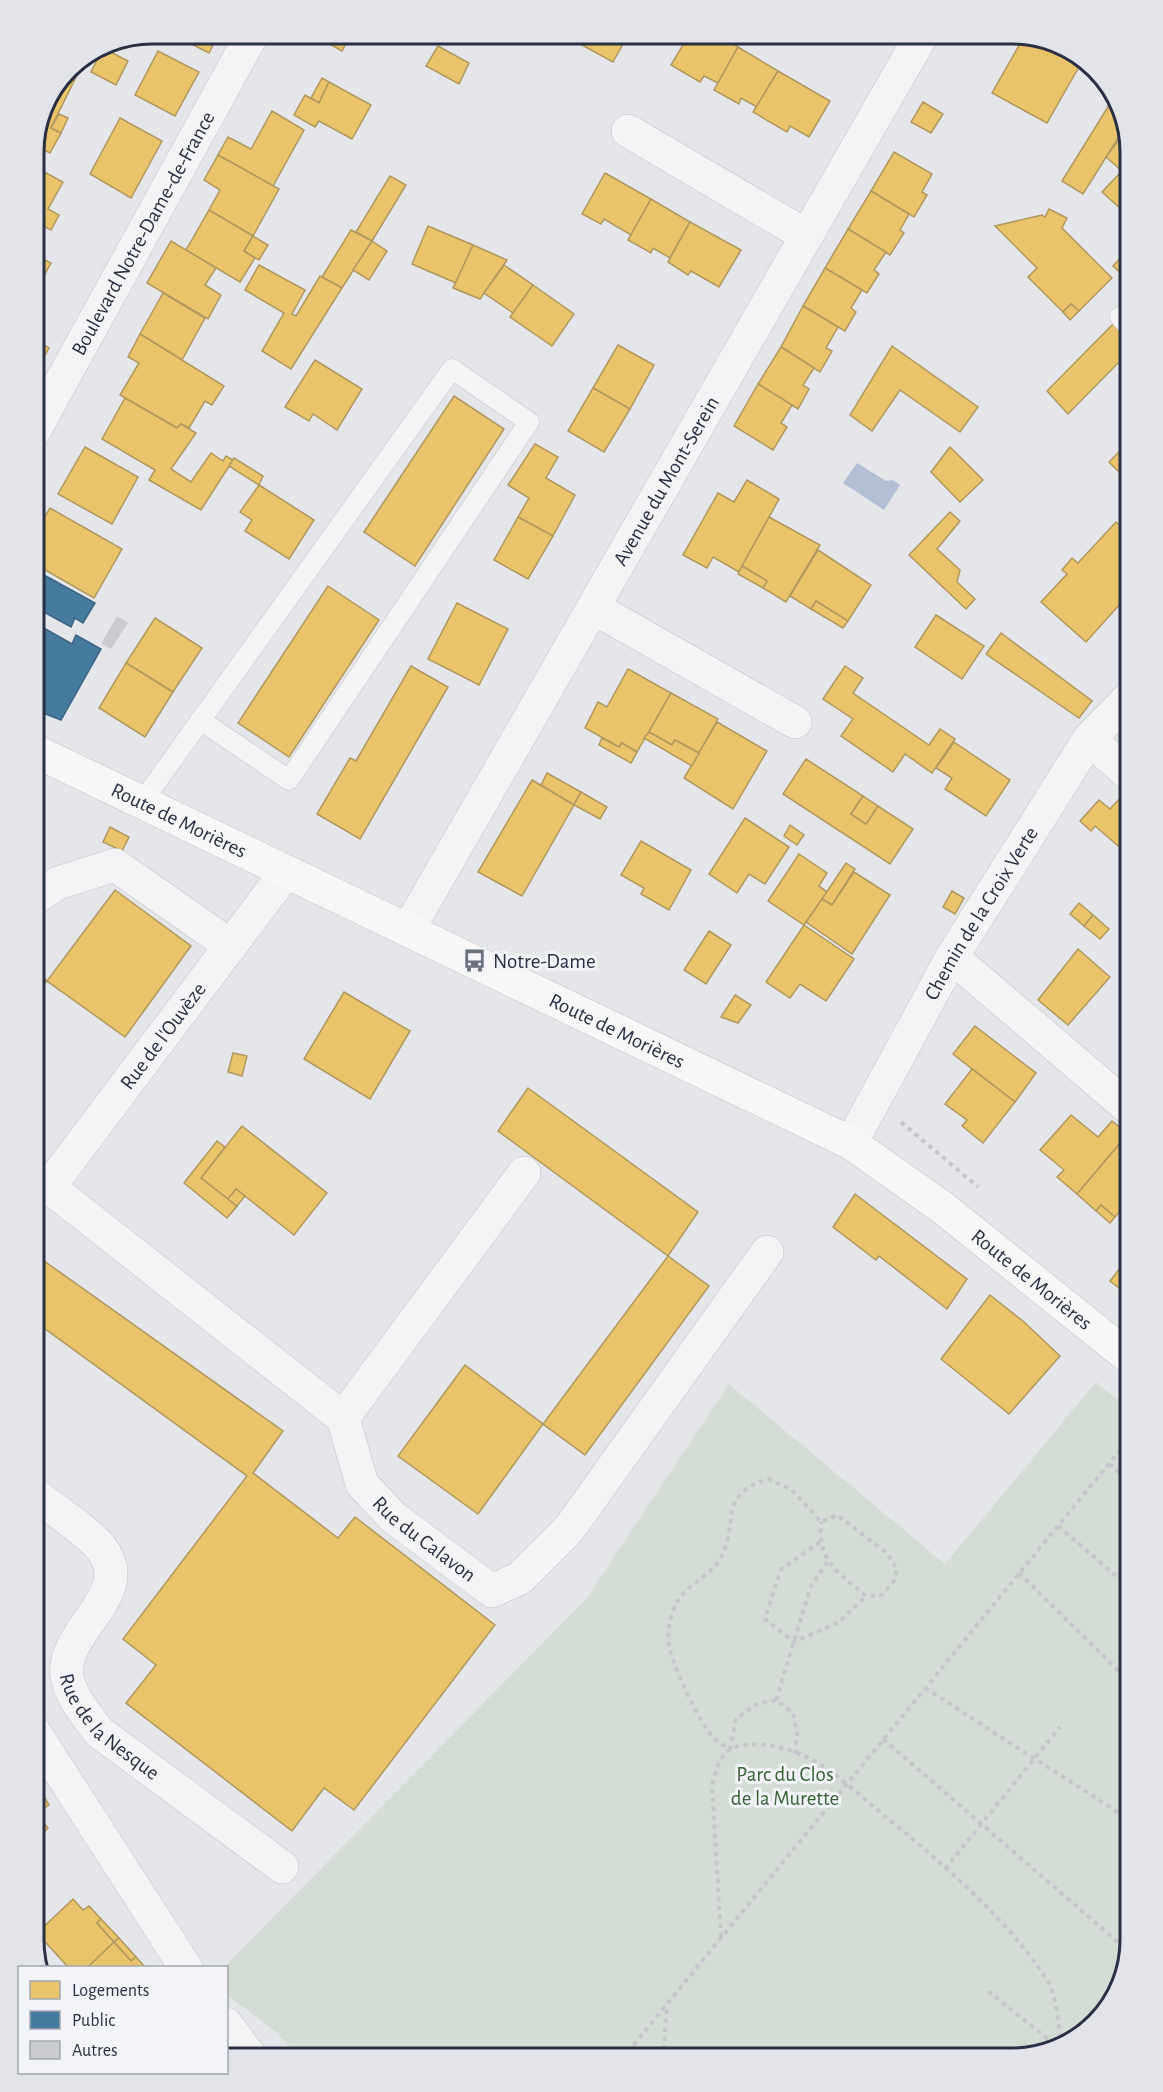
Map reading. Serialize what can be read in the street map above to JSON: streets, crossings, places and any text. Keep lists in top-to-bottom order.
{
  "streets": {
    "main road": ["Route de Morières"],
    "street": [
      "Boulevard Notre-Dame-de-France",
      "Avenue du Mont-Serein",
      "Chemin de la Croix Verte",
      "Rue de l'Ouvèze",
      "Rue du Calavon",
      "Rue de la Nesque"
    ]
  },
  "crossings": [
    ["Avenue du Mont-Serein", "Route de Morières"],
    ["Route de Morières", "Chemin de la Croix Verte"],
    ["Route de Morières", "Rue de l'Ouvèze"]
  ],
  "parks": ["Parc du Clos de la Murette"],
  "places": {
    "bus stop": ["Notre-Dame"]
  },
  "legend": ["Logements", "Public", "Autres"]
}
